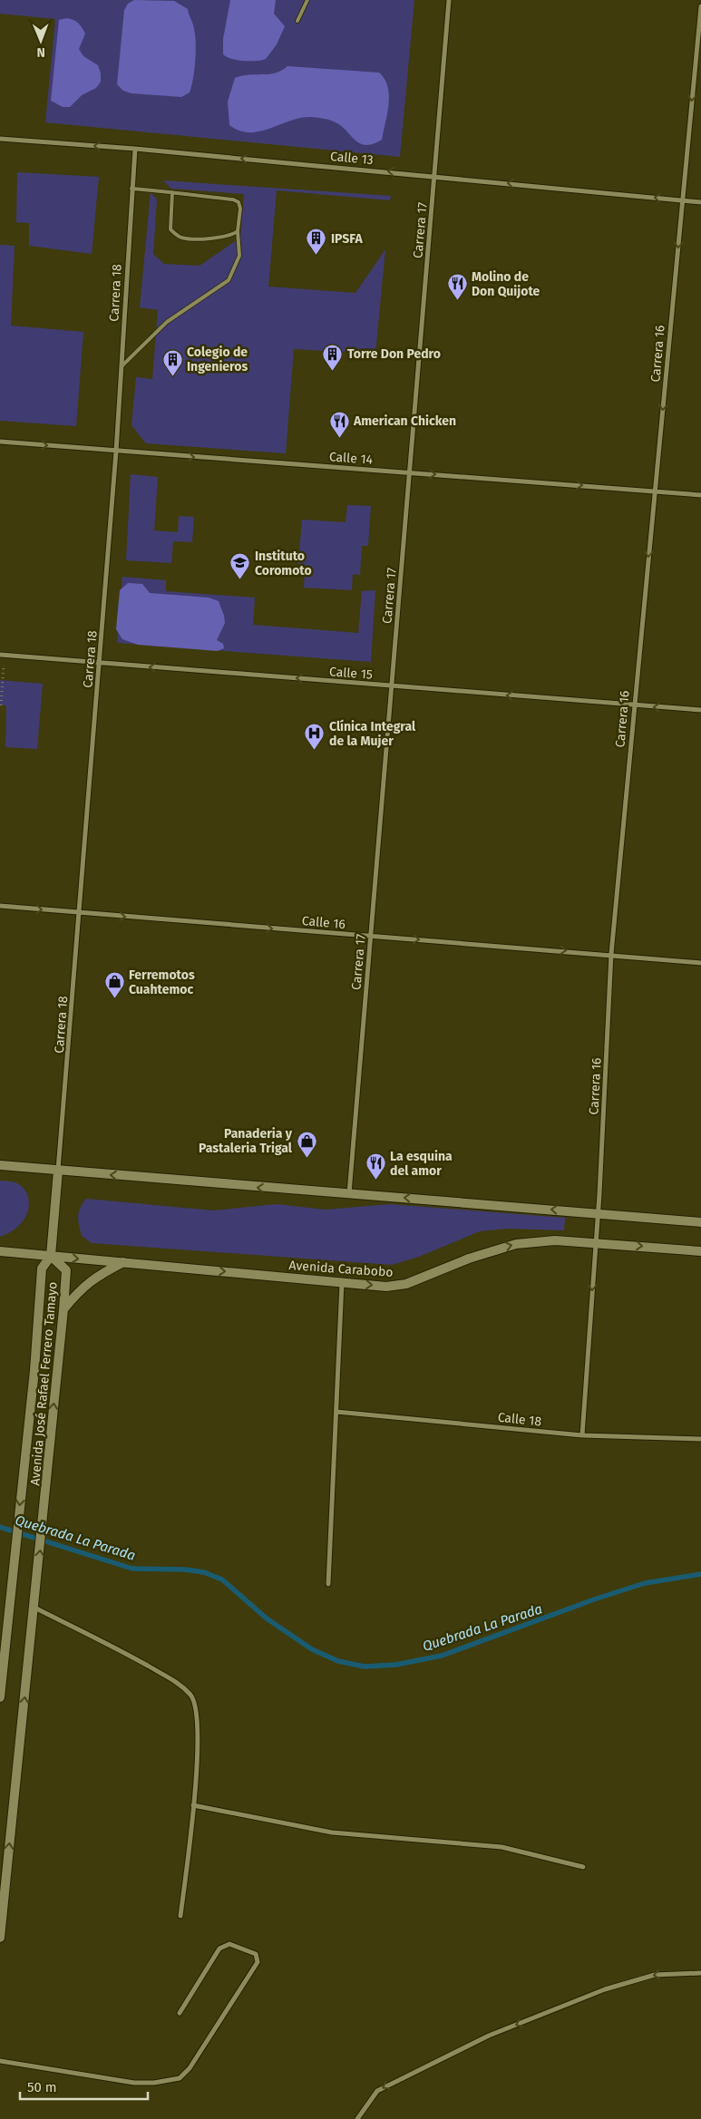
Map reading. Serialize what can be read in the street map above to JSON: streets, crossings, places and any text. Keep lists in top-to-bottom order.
{
  "streets": {
    "main road": ["Avenida Carabobo", "Avenida José Rafael Ferrero Tamayo"],
    "street": [
      "Calle 13",
      "Carrera 17",
      "Carrera 18",
      "Carrera 16",
      "Calle 14",
      "Calle 15",
      "Calle 16",
      "Calle 18"
    ]
  },
  "crossings": [
    ["Calle 13", "Carrera 17"],
    ["Calle 13", "Carrera 18"],
    ["Calle 13", "Carrera 16"],
    ["Carrera 17", "Calle 14"],
    ["Carrera 17", "Calle 15"],
    ["Carrera 17", "Calle 16"],
    ["Carrera 18", "Calle 14"],
    ["Carrera 18", "Calle 15"],
    ["Carrera 18", "Calle 16"],
    ["Carrera 16", "Calle 14"],
    ["Carrera 16", "Calle 15"],
    ["Carrera 16", "Calle 16"],
    ["Carrera 16", "Avenida Carabobo"],
    ["Carrera 16", "Calle 18"],
    ["Avenida Carabobo", "Avenida José Rafael Ferrero Tamayo"]
  ],
  "one_way": [
    "Calle 13",
    "Carrera 16",
    "Calle 14",
    "Calle 15",
    "Calle 16"
  ],
  "water": ["Quebrada La Parada"],
  "places": {
    "building": ["IPSFA", "Torre Don Pedro", "Colegio de Ingenieros"],
    "restaurant": ["Molino de Don Quijote", "American Chicken", "La esquina del amor"],
    "school or university": ["Instituto Coromoto"],
    "hospital": ["Clínica Integral de la Mujer"],
    "shop": ["Ferremotos Cuahtemoc", "Panaderia y Pastaleria Trigal"]
  },
  "scale_bar": "50 m",
  "north": "bottom"
}
